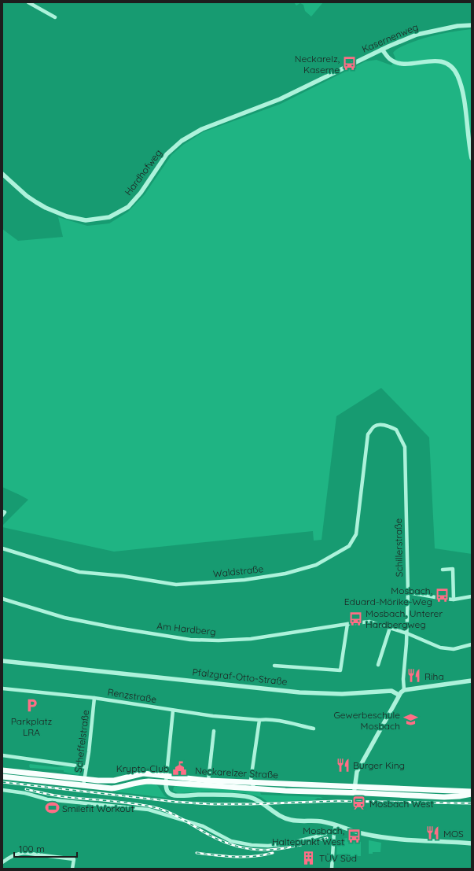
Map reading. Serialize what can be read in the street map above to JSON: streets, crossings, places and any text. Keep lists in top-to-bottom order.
{
  "streets": {
    "main road": ["Neckarelzer Straße"],
    "street": [
      "Kasernenweg",
      "Hardhofweg",
      "Schillerstraße",
      "Waldstraße",
      "Am Hardberg",
      "Pfalzgraf-Otto-Straße",
      "Renzstraße",
      "Scheffelstraße"
    ]
  },
  "crossings": [
    ["Kasernenweg", "Hardhofweg"],
    ["Schillerstraße", "Waldstraße"],
    ["Schillerstraße", "Am Hardberg"],
    ["Renzstraße", "Scheffelstraße"],
    ["Scheffelstraße", "Neckarelzer Straße"]
  ],
  "places": {
    "bus stop": [
      "Neckarelz, Kaserne",
      "Mosbach, Eduard-Mörike-Weg",
      "Mosbach, Unterer Hardbergweg",
      "Mosbach, Haltepunkt West"
    ],
    "restaurant": ["Riha", "Burger King", "MOS"],
    "parking": ["Parkplatz LRA"],
    "school or university": ["Gewerbeschule Mosbach"],
    "public building": ["Krypto-Club"],
    "station": ["Mosbach West"],
    "sports": ["Smilefit Workout"],
    "building": ["TÜV Süd"]
  },
  "scale_bar": "100 m"
}
